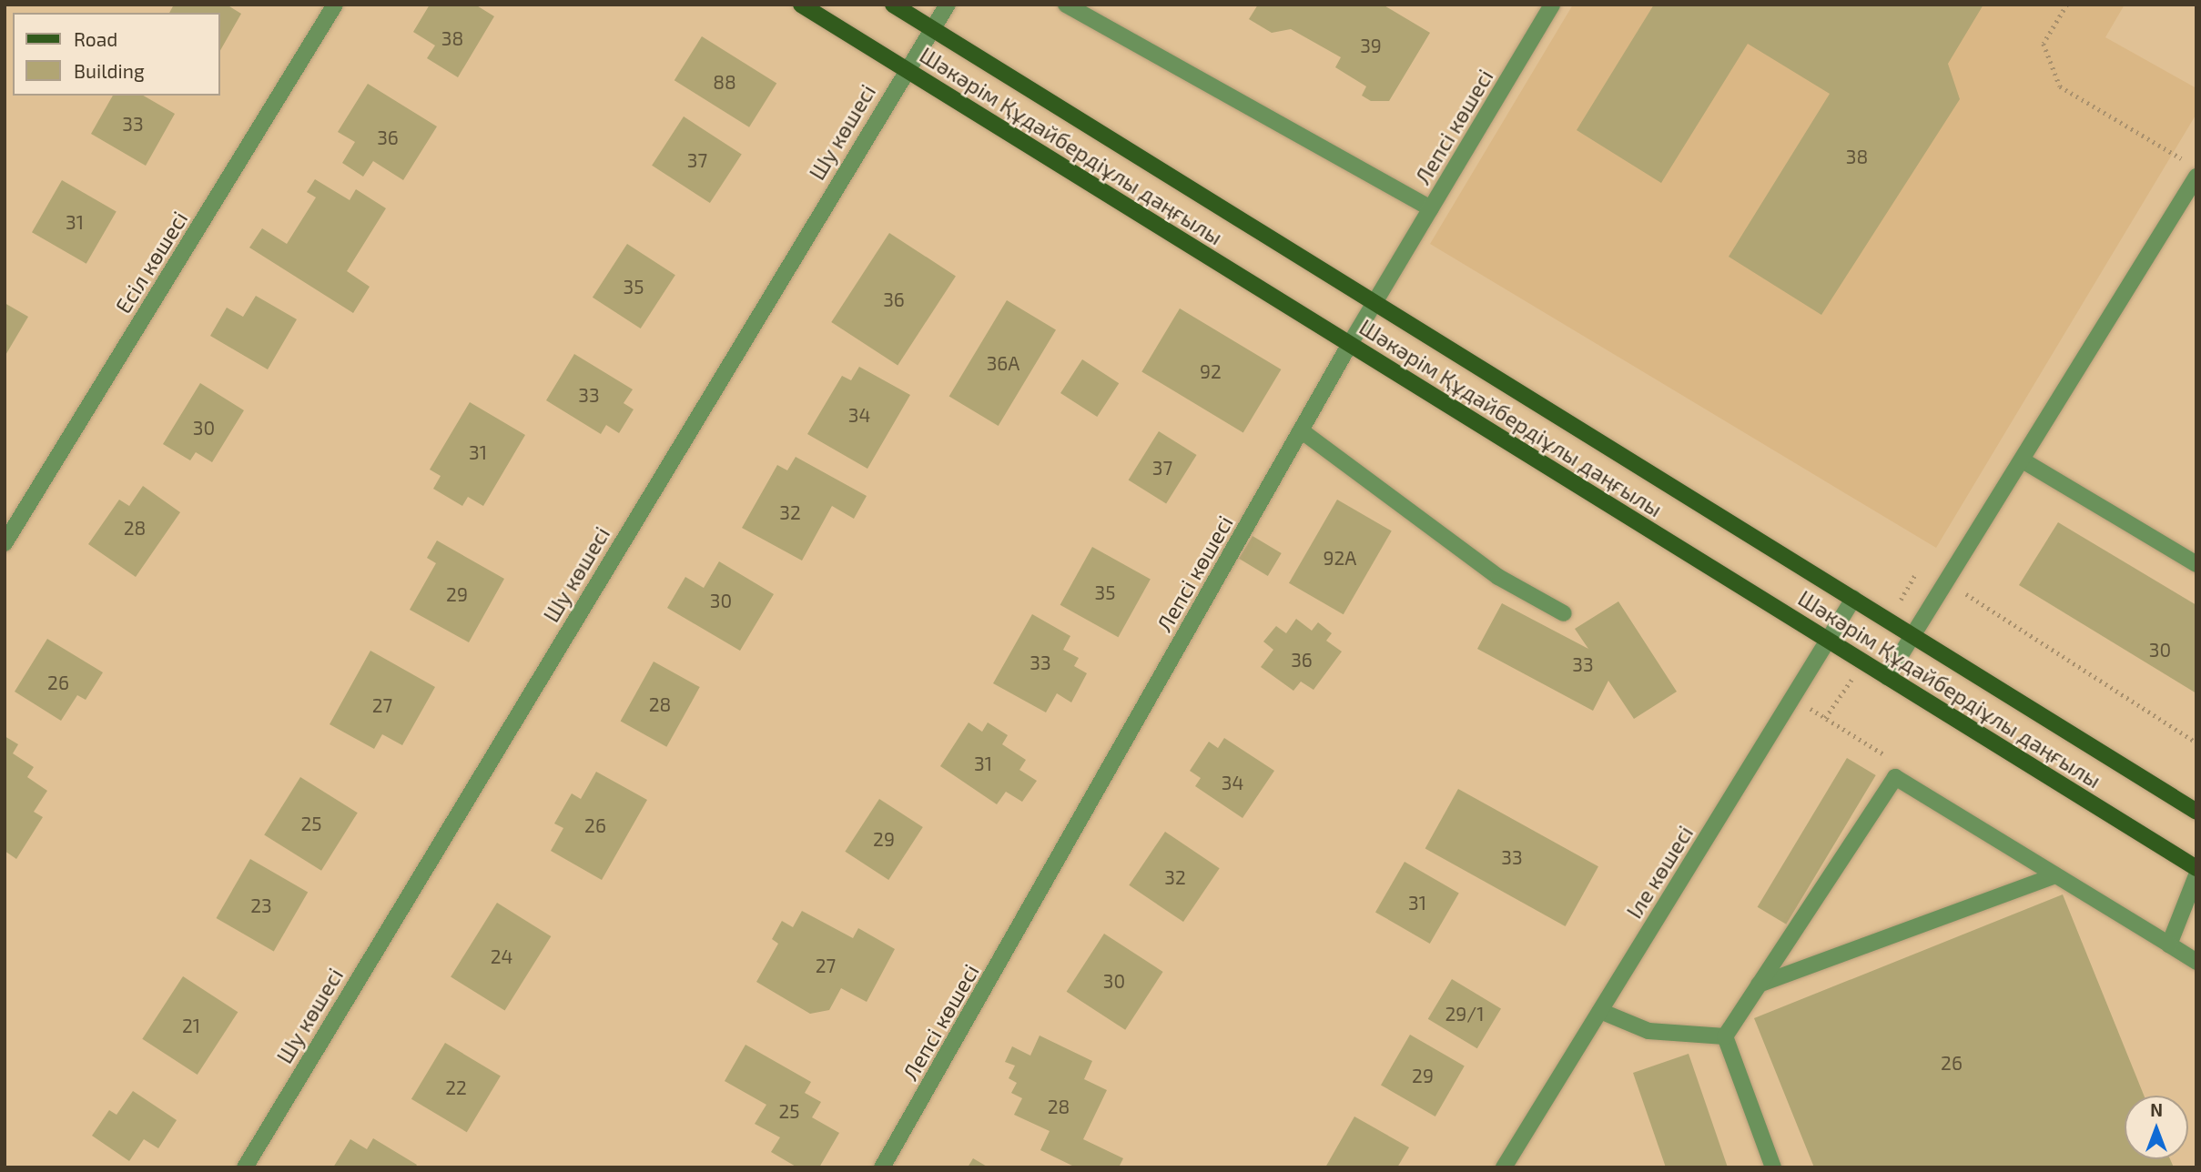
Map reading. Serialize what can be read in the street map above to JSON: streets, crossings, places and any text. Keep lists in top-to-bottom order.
{
  "streets": {
    "main road": ["Шәкәрім Құдайбердіұлы даңғылы"],
    "street": [
      "Лепсі көшесі",
      "Шу көшесі",
      "Есіл көшесі",
      "Іле көшесі"
    ]
  },
  "crossings": [
    ["Лепсі көшесі", "Шәкәрім Құдайбердіұлы даңғылы"],
    ["Шу көшесі", "Шәкәрім Құдайбердіұлы даңғылы"],
    ["Шәкәрім Құдайбердіұлы даңғылы", "Іле көшесі"]
  ],
  "house_numbers": [
    "38",
    "39",
    "88",
    "33",
    "36",
    "38",
    "37",
    "31",
    "35",
    "36",
    "36А",
    "92",
    "33",
    "34",
    "30",
    "31",
    "37",
    "32",
    "28",
    "92А",
    "35",
    "29",
    "30",
    "30",
    "36",
    "33",
    "33",
    "26",
    "28",
    "27",
    "31",
    "34",
    "25",
    "26",
    "29",
    "33",
    "32",
    "31",
    "23",
    "24",
    "27",
    "30",
    "29/1",
    "21",
    "26",
    "29",
    "22",
    "28",
    "25"
  ],
  "legend": ["Road", "Building"],
  "north": "top"
}
